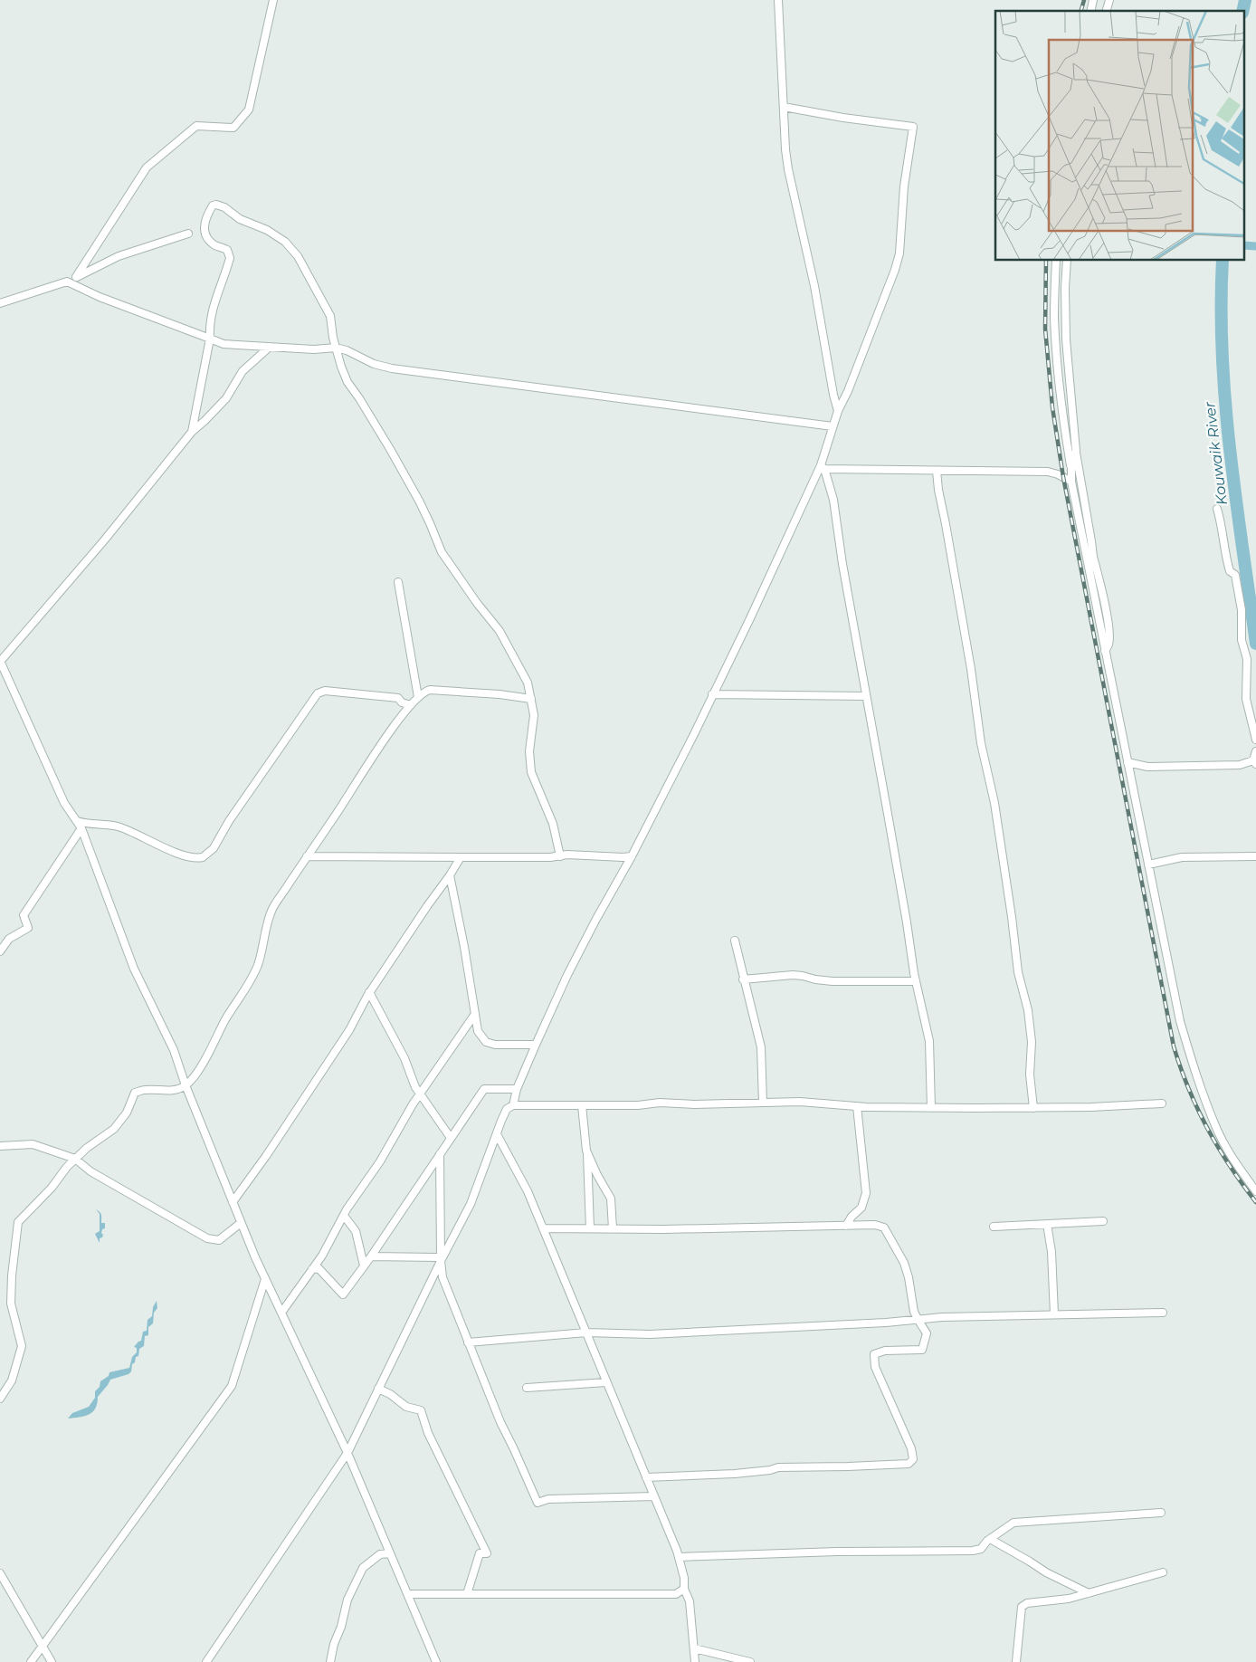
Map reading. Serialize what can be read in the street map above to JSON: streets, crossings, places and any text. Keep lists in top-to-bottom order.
{
  "water": ["Kouwaik River"]
}
